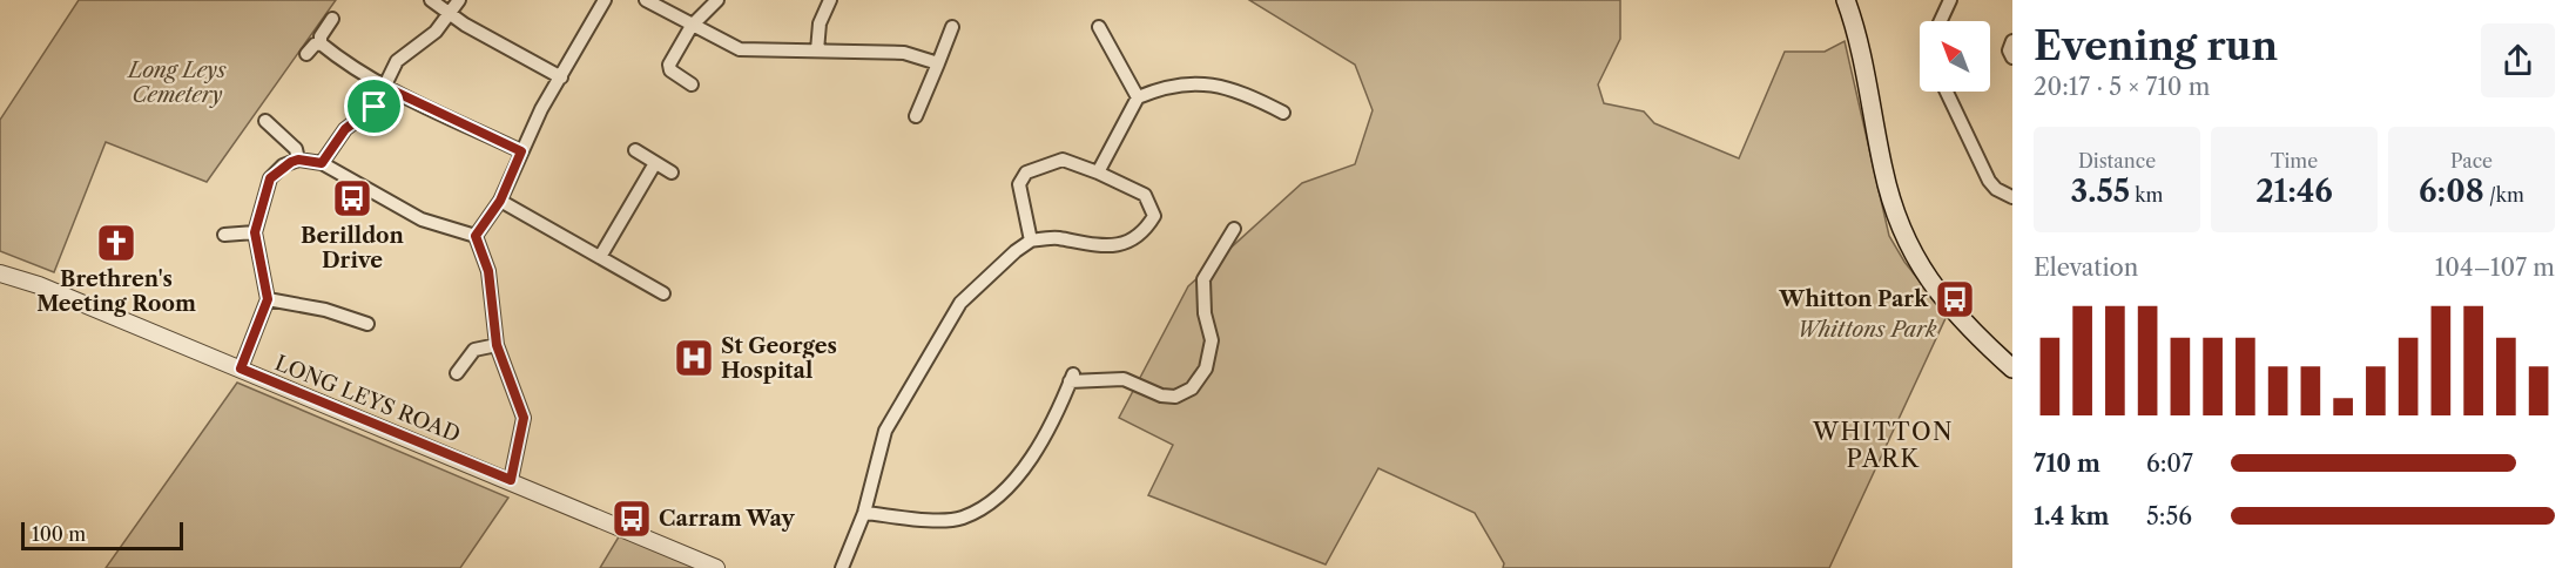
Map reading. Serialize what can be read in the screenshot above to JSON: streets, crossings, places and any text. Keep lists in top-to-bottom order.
{
  "streets": {
    "street": ["LONG LEYS ROAD"]
  },
  "districts": ["WHITTON PARK"],
  "parks": ["Long Leys Cemetery", "Whittons Park"],
  "places": {
    "bus stop": ["Berilldon Drive", "Whitton Park", "Carram Way"],
    "church": ["Brethren's Meeting Room"],
    "hospital": ["St Georges Hospital"]
  },
  "scale_bar": "100 m",
  "north": "top left",
  "page": {
    "heading": ["Evening run", "20:17 · 5 × 710 m"],
    "stats": [
      ["Distance", "3.55 km"],
      ["Time", "21:46"],
      ["Pace", "6:08 /km"]
    ],
    "chart": ["Elevation", "104–107 m"],
    "list": [
      {
        "name": "710 m",
        "note": "6:07"
      },
      {
        "name": "1.4 km",
        "note": "5:56"
      }
    ],
    "scale": "100 m"
  }
}
